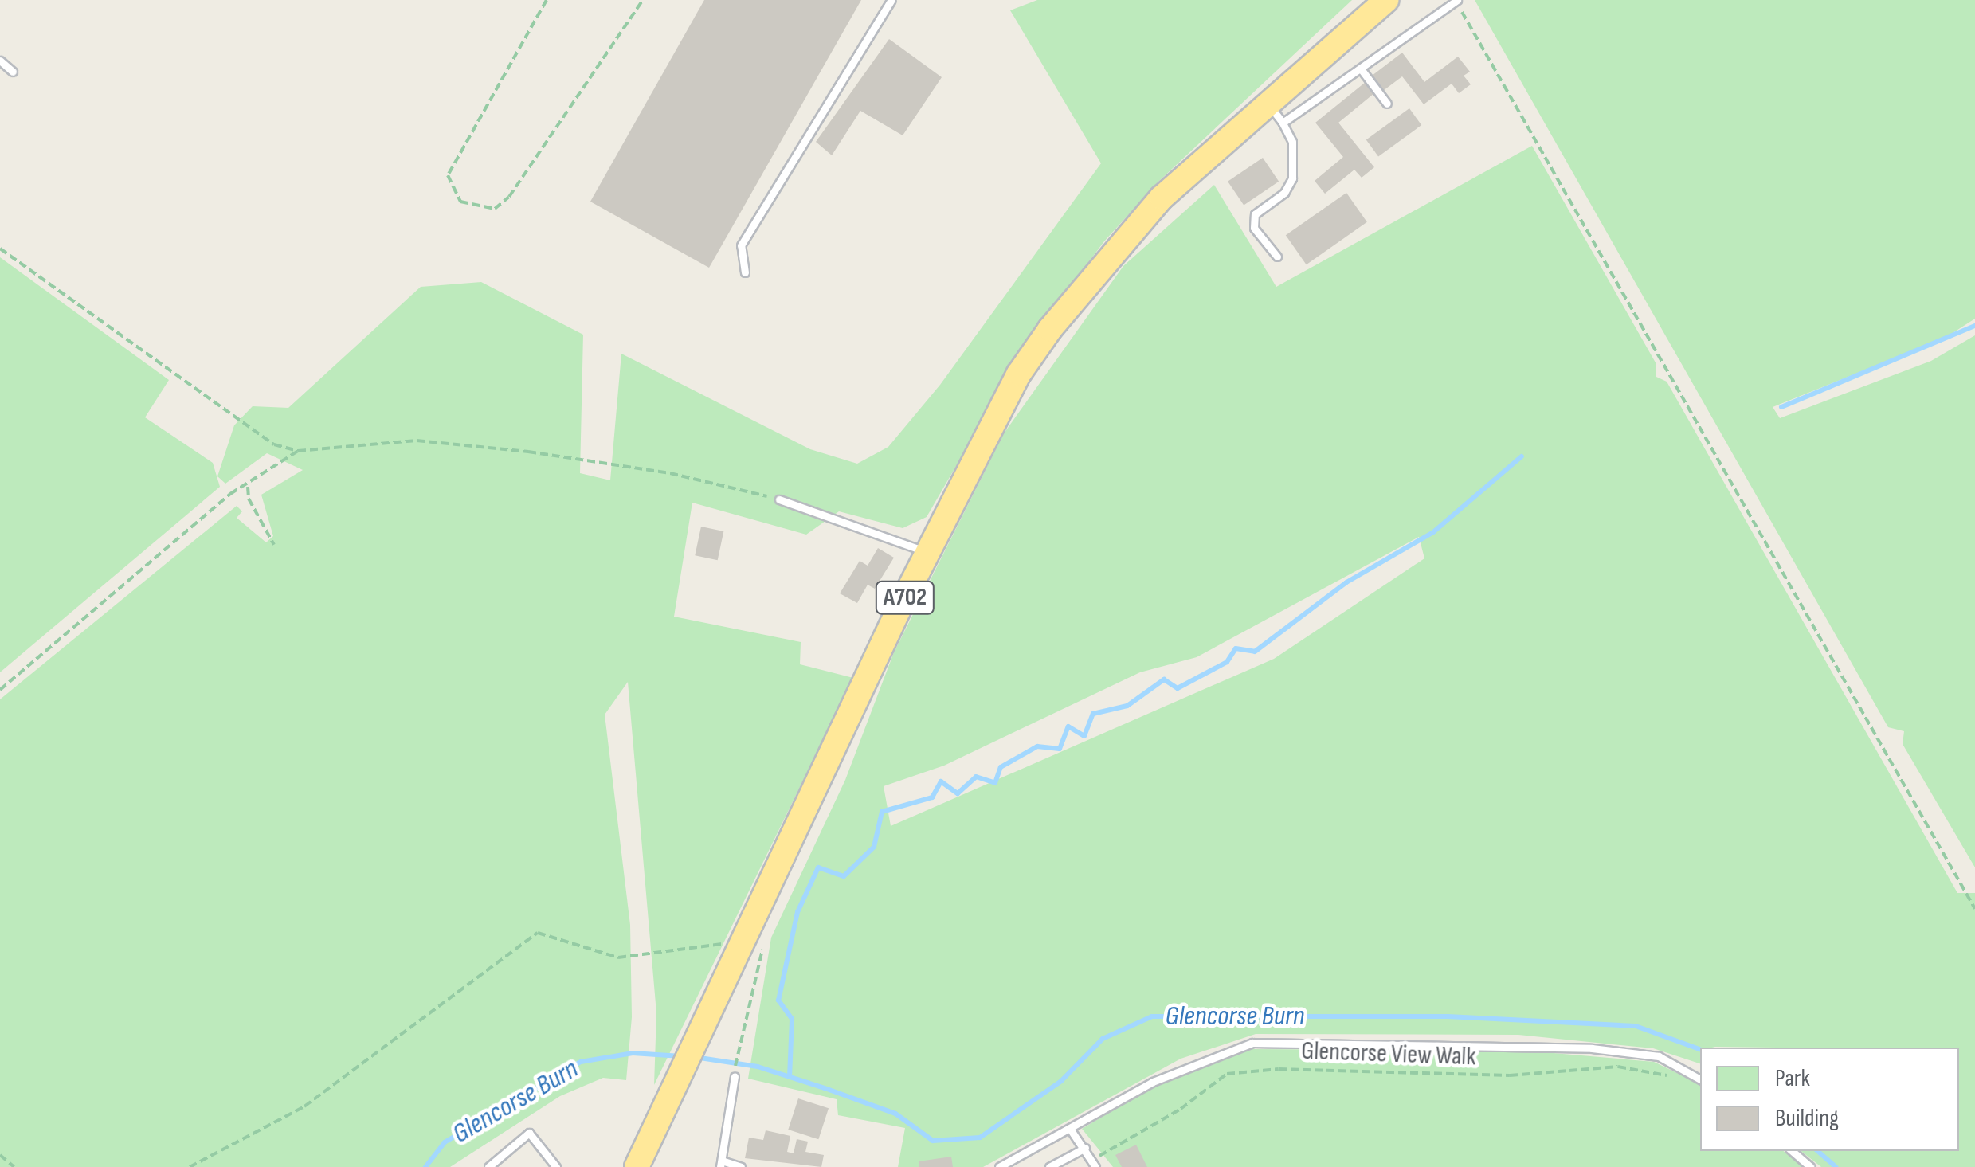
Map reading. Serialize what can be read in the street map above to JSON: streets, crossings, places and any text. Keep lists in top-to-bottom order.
{
  "streets": {
    "highway": ["A702"],
    "path": ["Glencorse View Walk"]
  },
  "water": ["Glencorse Burn"],
  "legend": ["Park", "Building"]
}
